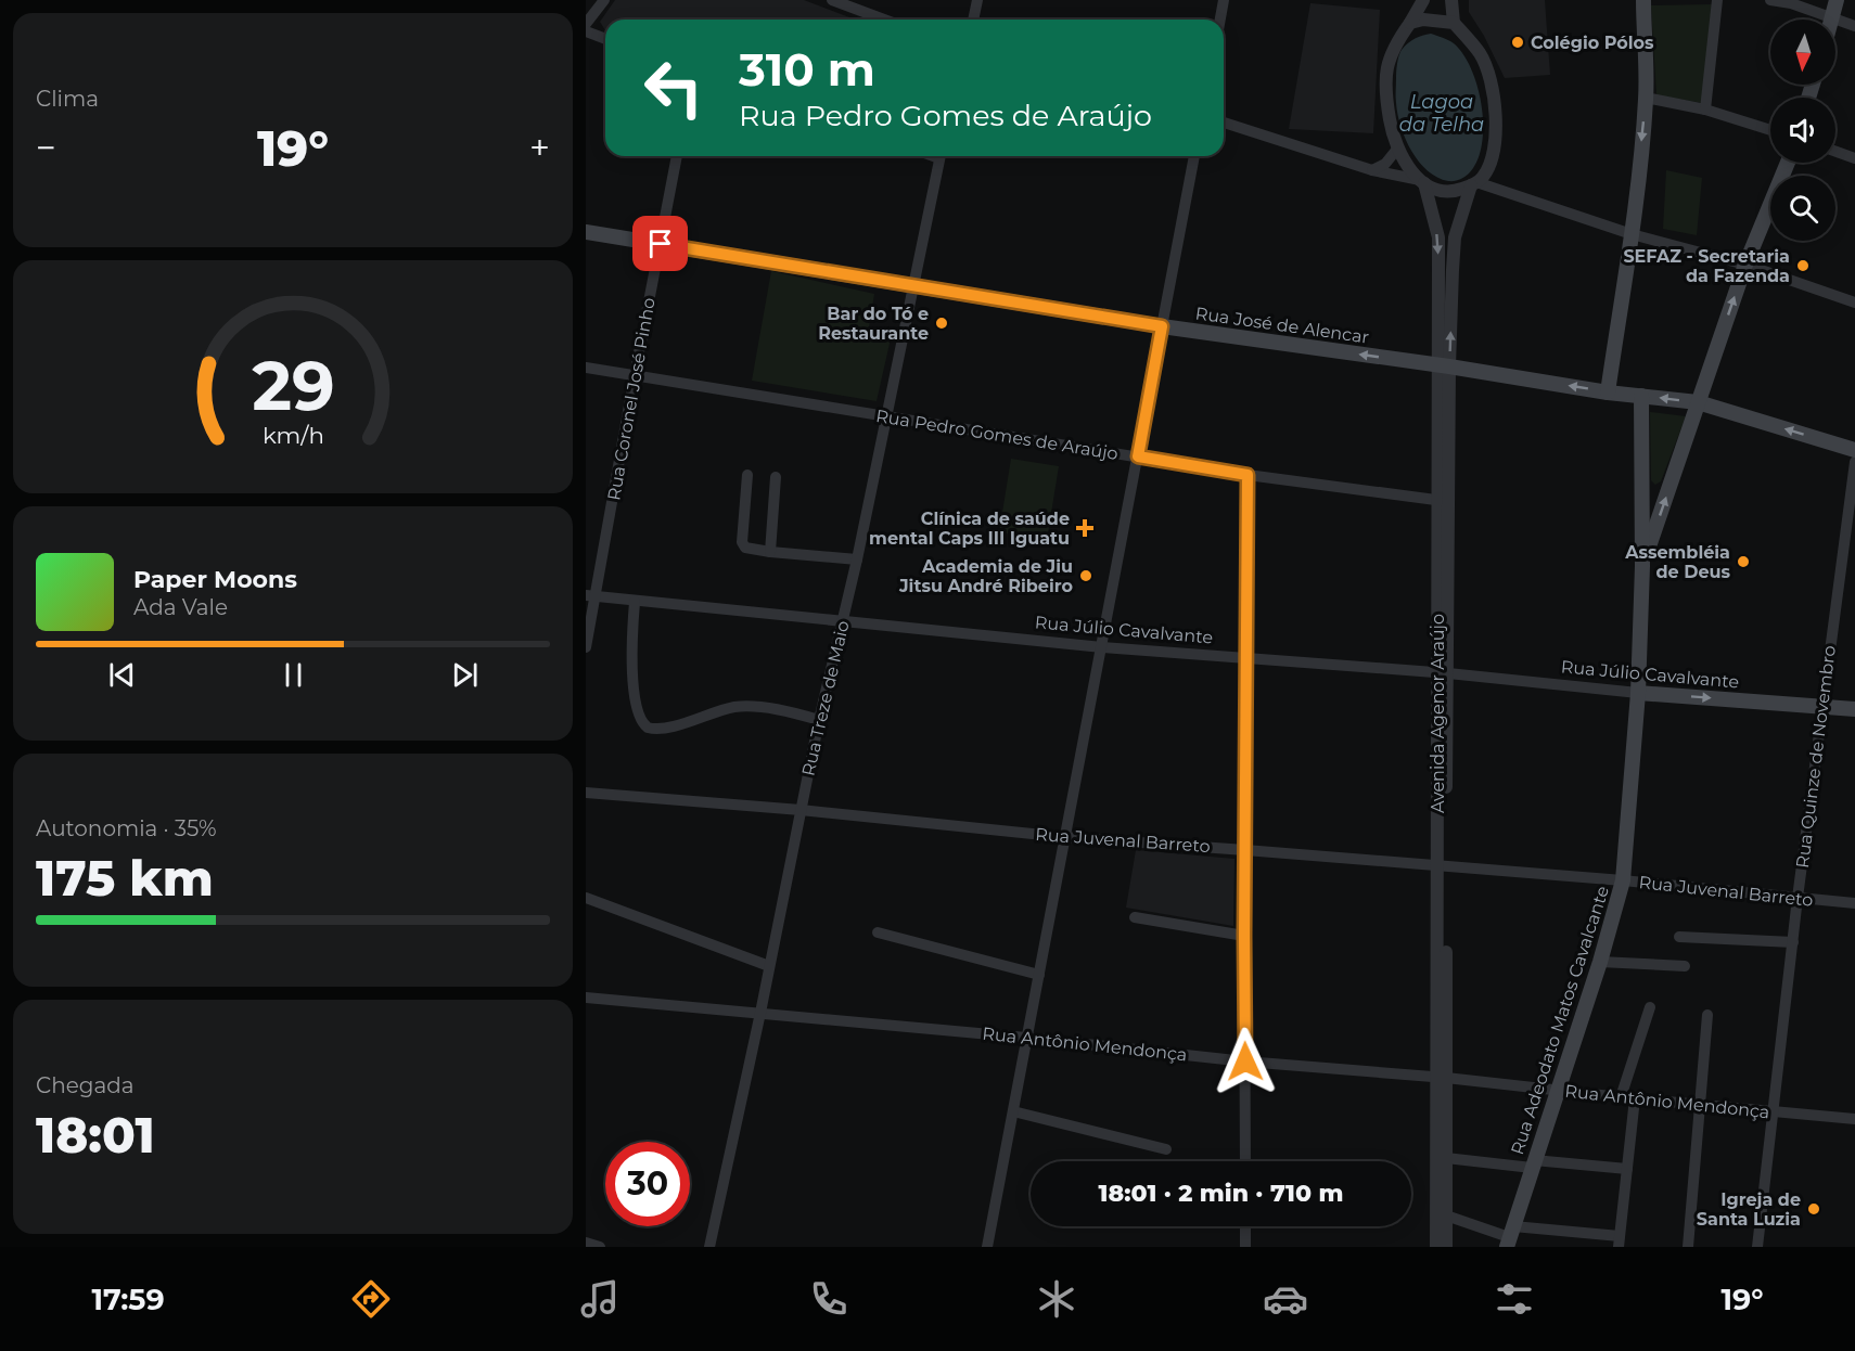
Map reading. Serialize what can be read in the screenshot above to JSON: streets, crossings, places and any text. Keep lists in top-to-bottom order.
{
  "streets": {
    "main road": ["Rua José de Alencar", "Rua Júlio Cavalvante", "Rua Adeodato Matos Cavalcante"],
    "street": [
      "Rua Coronel José Pinho",
      "Rua Pedro Gomes de Araújo",
      "Rua Treze de Maio",
      "Avenida Agenor Araújo",
      "Rua Quinze de Novembro",
      "Rua Juvenal Barreto",
      "Rua Antônio Mendonça"
    ]
  },
  "crossings": [
    ["Rua José de Alencar", "Rua Coronel José Pinho"],
    ["Rua José de Alencar", "Rua Treze de Maio"],
    ["Rua José de Alencar", "Avenida Agenor Araújo"],
    ["Rua José de Alencar", "Rua Adeodato Matos Cavalcante"],
    ["Rua Coronel José Pinho", "Rua Pedro Gomes de Araújo"],
    ["Rua Coronel José Pinho", "Rua Júlio Cavalvante"],
    ["Rua Pedro Gomes de Araújo", "Rua Treze de Maio"],
    ["Rua Pedro Gomes de Araújo", "Avenida Agenor Araújo"],
    ["Rua Júlio Cavalvante", "Rua Treze de Maio"],
    ["Rua Júlio Cavalvante", "Avenida Agenor Araújo"],
    ["Rua Júlio Cavalvante", "Rua Quinze de Novembro"],
    ["Rua Júlio Cavalvante", "Rua Adeodato Matos Cavalcante"],
    ["Rua Treze de Maio", "Rua Juvenal Barreto"],
    ["Rua Treze de Maio", "Rua Antônio Mendonça"],
    ["Avenida Agenor Araújo", "Rua Juvenal Barreto"],
    ["Avenida Agenor Araújo", "Rua Antônio Mendonça"],
    ["Rua Quinze de Novembro", "Rua Juvenal Barreto"],
    ["Rua Quinze de Novembro", "Rua Antônio Mendonça"],
    ["Rua Juvenal Barreto", "Rua Adeodato Matos Cavalcante"],
    ["Rua Adeodato Matos Cavalcante", "Rua Antônio Mendonça"]
  ],
  "one_way": ["Rua José de Alencar"],
  "water": ["Lagoa da Telha"],
  "places": {
    "other": [
      "Colégio Pólos",
      "SEFAZ - Secretaria da Fazenda",
      "Bar do Tó e Restaurante",
      "Assembléia de Deus",
      "Academia de Jiu Jitsu André Ribeiro",
      "Igreja de Santa Luzia"
    ],
    "health": ["Clínica de saúde mental Caps III Iguatu"]
  },
  "north": "bottom",
  "page": {
    "tile": [
      "Clima",
      ["Autonomia · 35%", "175 km"],
      ["Chegada", "18:01"]
    ],
    "turn": ["310 m", "Rua Pedro Gomes de Araújo"],
    "heat": ["−", "19°", "+"],
    "song": ["Paper Moons", "Ada Vale"],
    "limit": "30",
    "trip": "18:01 · 2 min · 710 m",
    "tabs": ["17:59", "19°"],
    "gauge": ["29", "km/h"]
  }
}
